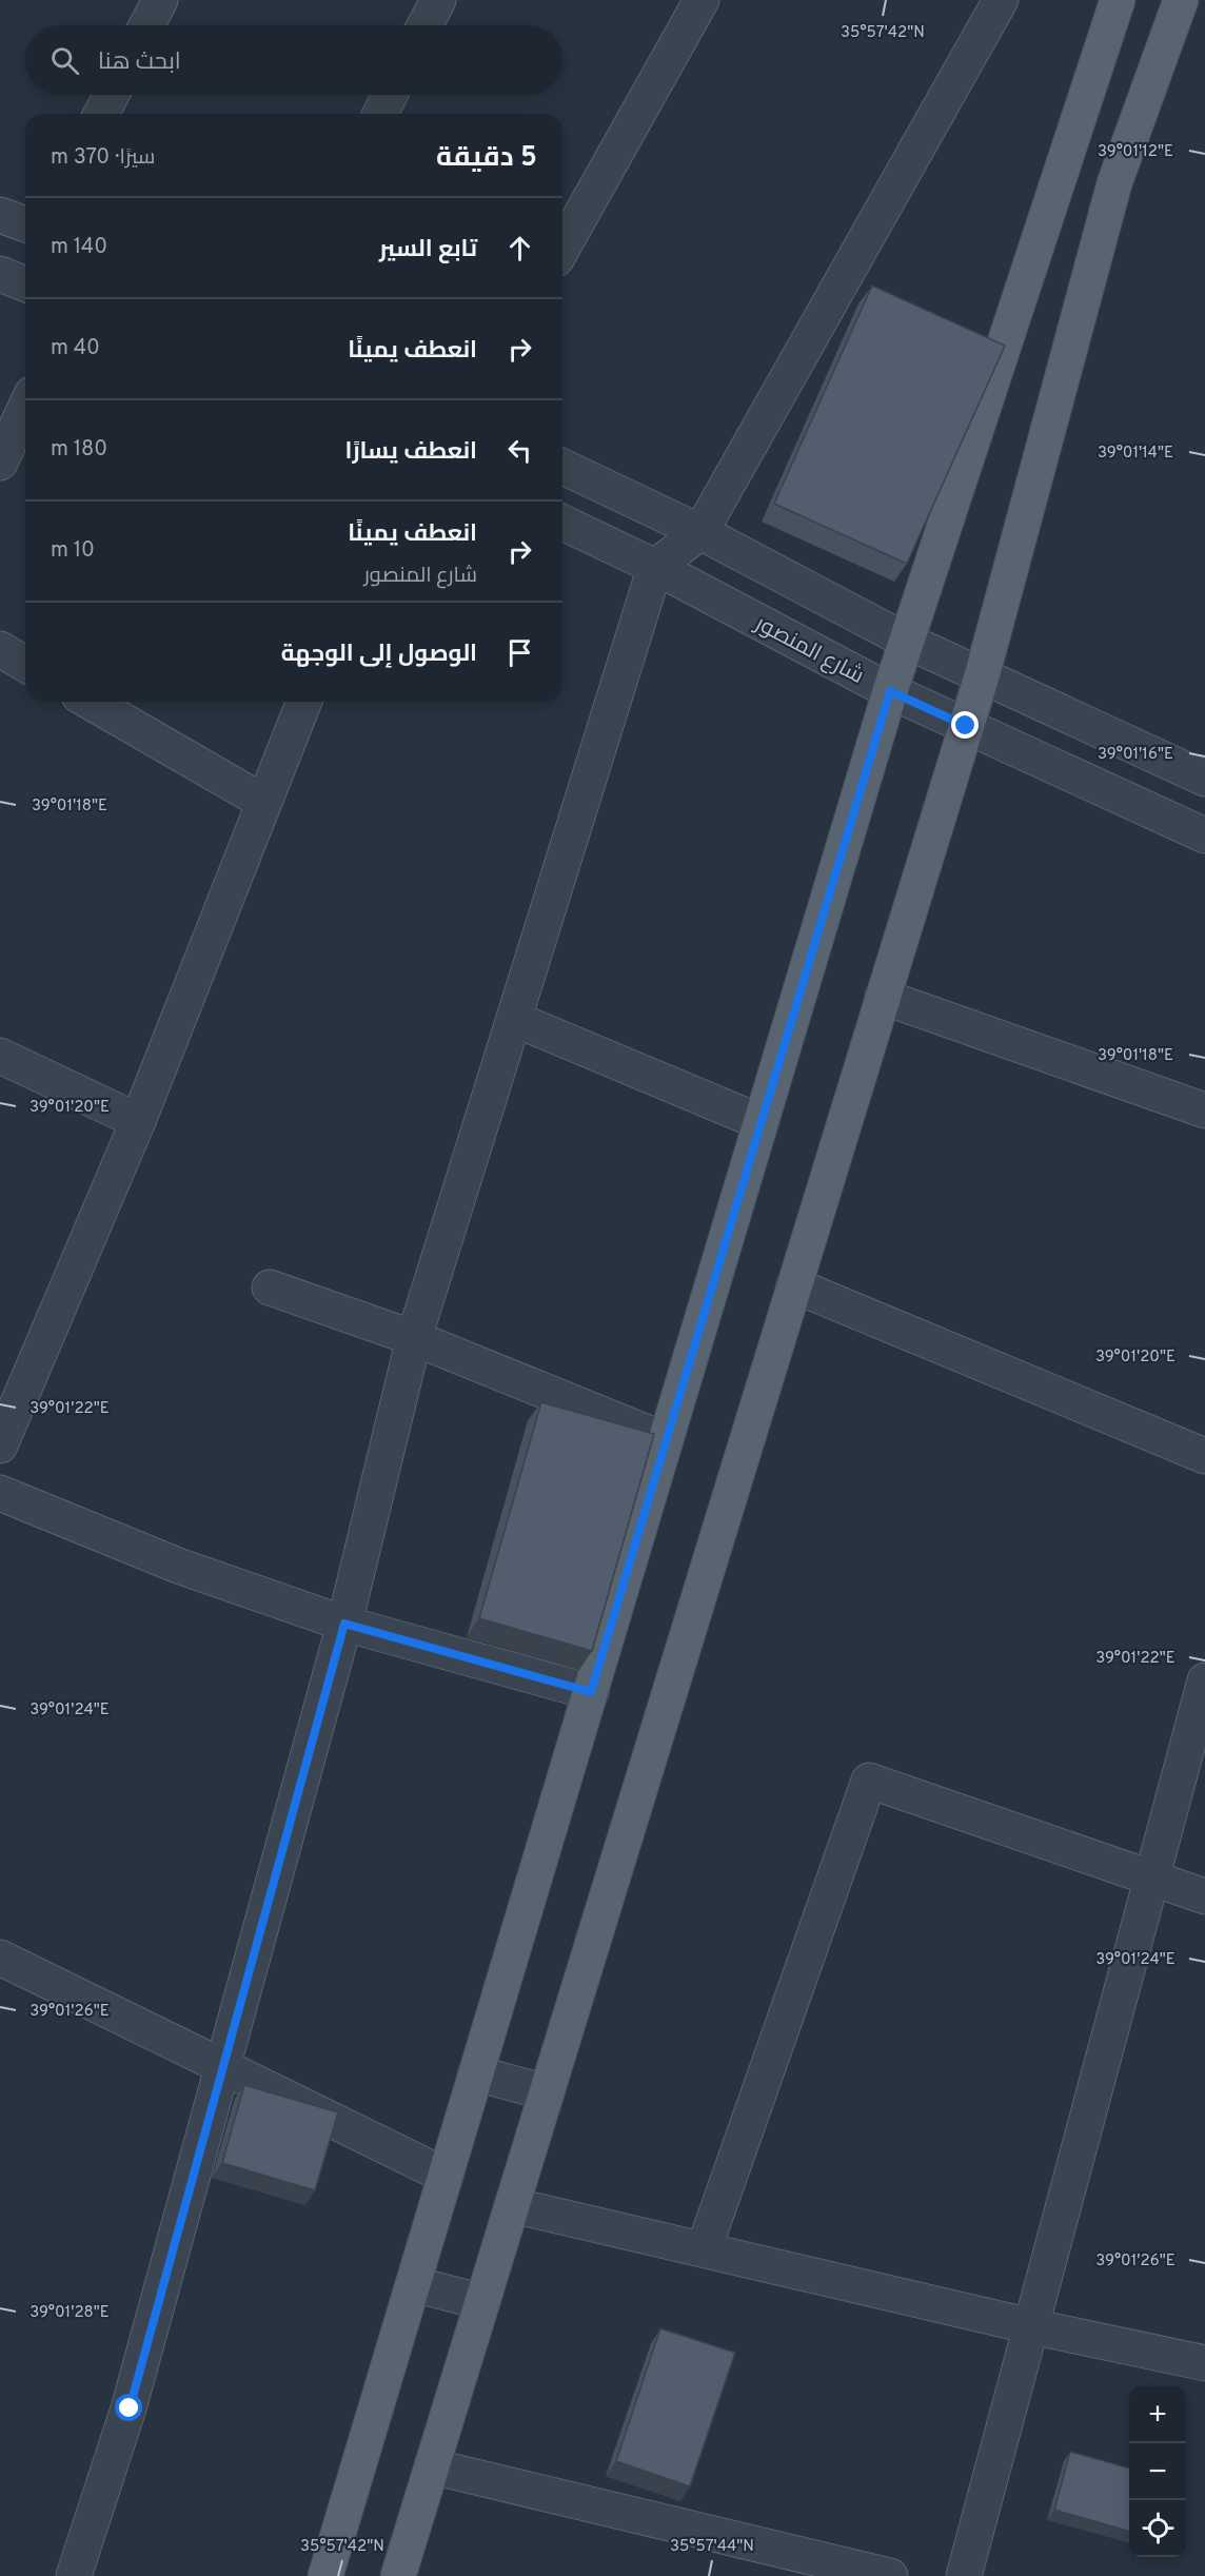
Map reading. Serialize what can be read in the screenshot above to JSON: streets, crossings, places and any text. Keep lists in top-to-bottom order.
{
  "streets": {
    "street": ["شارع المنصور"]
  },
  "page": {
    "search": "ابحث هنا",
    "heading": ["5 دقيقة", "سيرًا · 370 m"],
    "list": [
      ["تابع السير", "140 m"],
      ["انعطف يمينًا", "40 m"],
      ["انعطف يسارًا", "180 m"],
      ["انعطف يمينًا", "شارع المنصور", "10 m"],
      "الوصول إلى الوجهة"
    ],
    "map_buttons": ["+", "−"]
  },
  "coordinates": [
    "35°57'42\"N",
    "39°01'12\"E",
    "39°01'14\"E",
    "39°01'16\"E",
    "39°01'18\"E",
    "39°01'20\"E",
    "39°01'22\"E",
    "39°01'24\"E",
    "39°01'26\"E",
    "39°01'28\"E",
    "35°57'44\"N"
  ]
}
